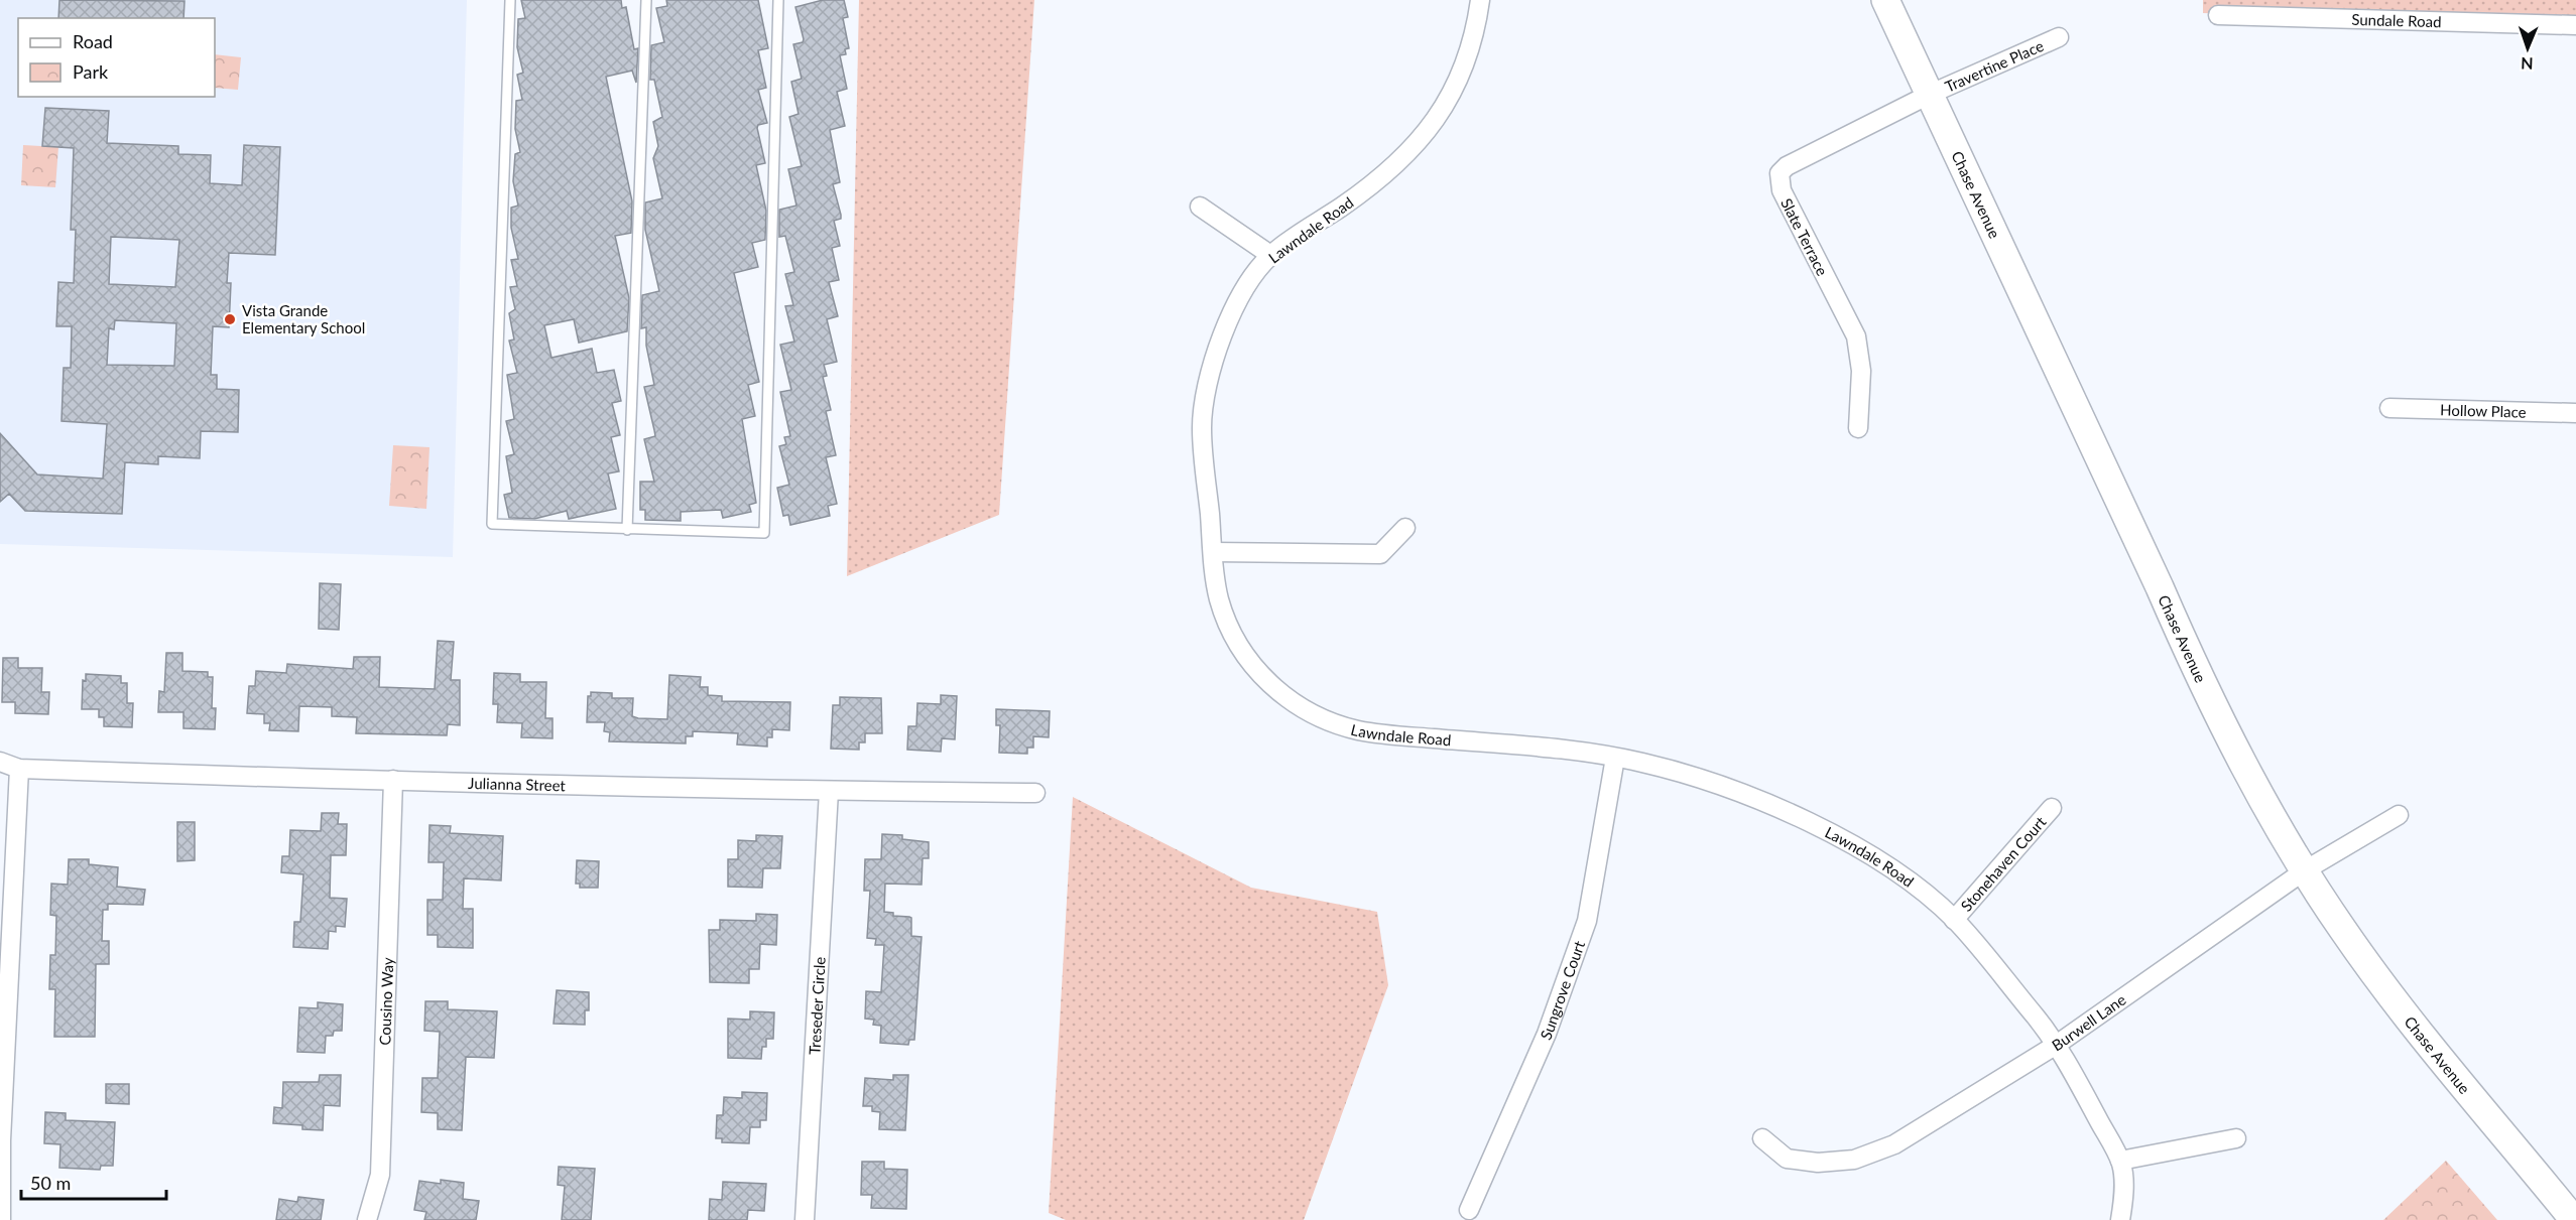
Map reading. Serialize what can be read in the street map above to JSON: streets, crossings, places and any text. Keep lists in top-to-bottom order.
{
  "streets": {
    "main road": ["Chase Avenue"],
    "street": [
      "Sundale Road",
      "Travertine Place",
      "Lawndale Road",
      "Slate Terrace",
      "Hollow Place",
      "Julianna Street",
      "Stonehaven Court",
      "Sungrove Court",
      "Cousino Way",
      "Treseder Circle",
      "Burwell Lane"
    ]
  },
  "crossings": [
    ["Travertine Place", "Chase Avenue"],
    ["Travertine Place", "Slate Terrace"],
    ["Chase Avenue", "Slate Terrace"],
    ["Chase Avenue", "Burwell Lane"],
    ["Lawndale Road", "Stonehaven Court"],
    ["Lawndale Road", "Sungrove Court"],
    ["Lawndale Road", "Burwell Lane"],
    ["Julianna Street", "Cousino Way"],
    ["Julianna Street", "Treseder Circle"]
  ],
  "places": ["Vista Grande Elementary School"],
  "legend": ["Road", "Park"],
  "scale_bar": "50 m",
  "north": "bottom"
}
